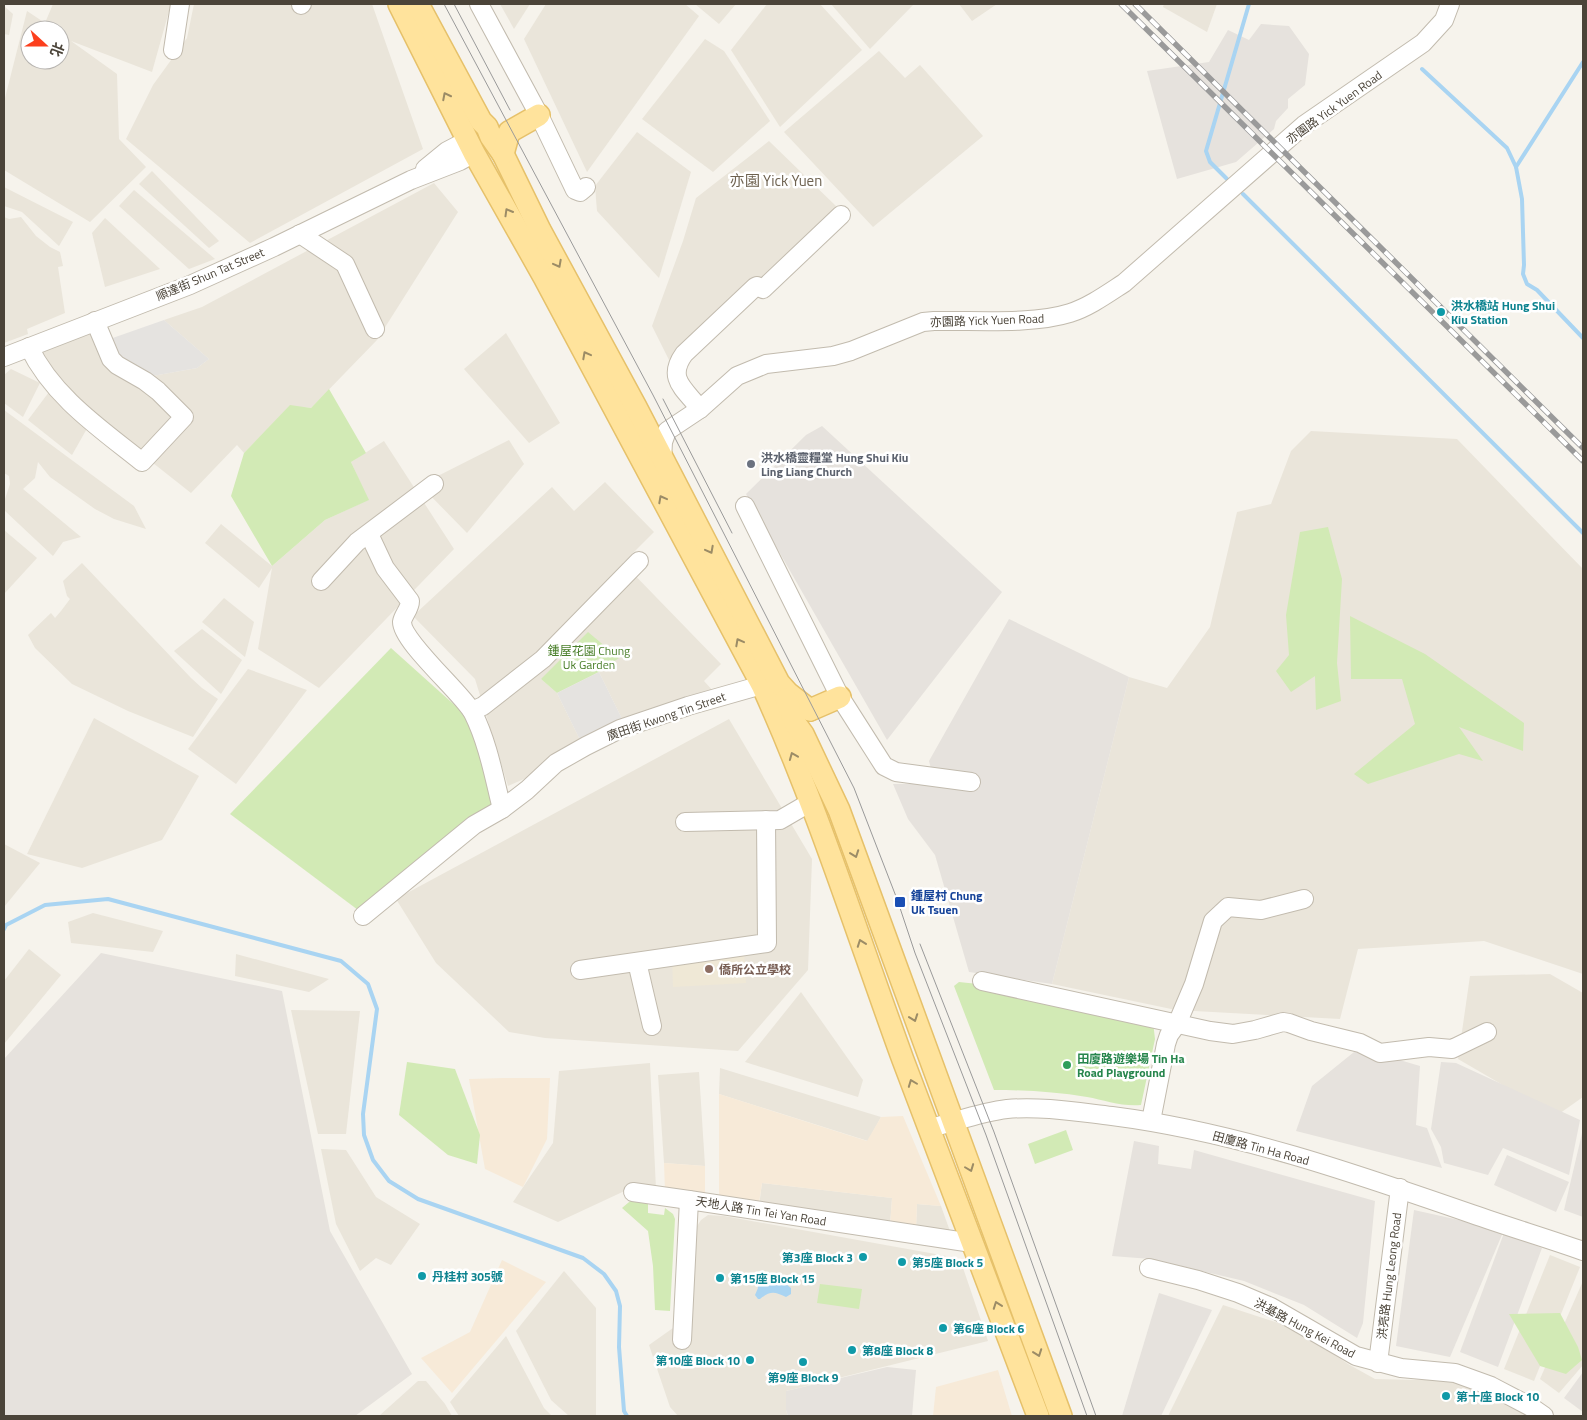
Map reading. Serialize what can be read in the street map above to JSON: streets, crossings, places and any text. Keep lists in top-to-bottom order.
{
  "streets": {
    "street": [
      "亦園路 Yick Yuen Road",
      "順達街 Shun Tat Street",
      "廣田街 Kwong Tin Street",
      "田廈路 Tin Ha Road",
      "天地人路 Tin Tei Yan Road",
      "洪亮路 Hung Leong Road",
      "洪基路 Hung Kei Road"
    ]
  },
  "crossings": [
    ["田廈路 Tin Ha Road", "洪亮路 Hung Leong Road"],
    ["洪亮路 Hung Leong Road", "洪基路 Hung Kei Road"]
  ],
  "districts": ["亦園 Yick Yuen"],
  "parks": ["鍾屋花園 Chung Uk Garden"],
  "places": {
    "other": [
      "洪水橋站 Hung Shui Kiu Station",
      "洪水橋靈糧堂 Hung Shui Kiu Ling Liang Church",
      "僑所公立學校",
      "田廈路遊樂場 Tin Ha Road Playground",
      "第3座 Block 3",
      "第5座 Block 5",
      "丹桂村 305號",
      "第15座 Block 15",
      "第6座 Block 6",
      "第8座 Block 8",
      "第10座 Block 10",
      "第9座 Block 9",
      "第十座 Block 10"
    ],
    "transit": ["鍾屋村 Chung Uk Tsuen"]
  },
  "north": "right"
}
